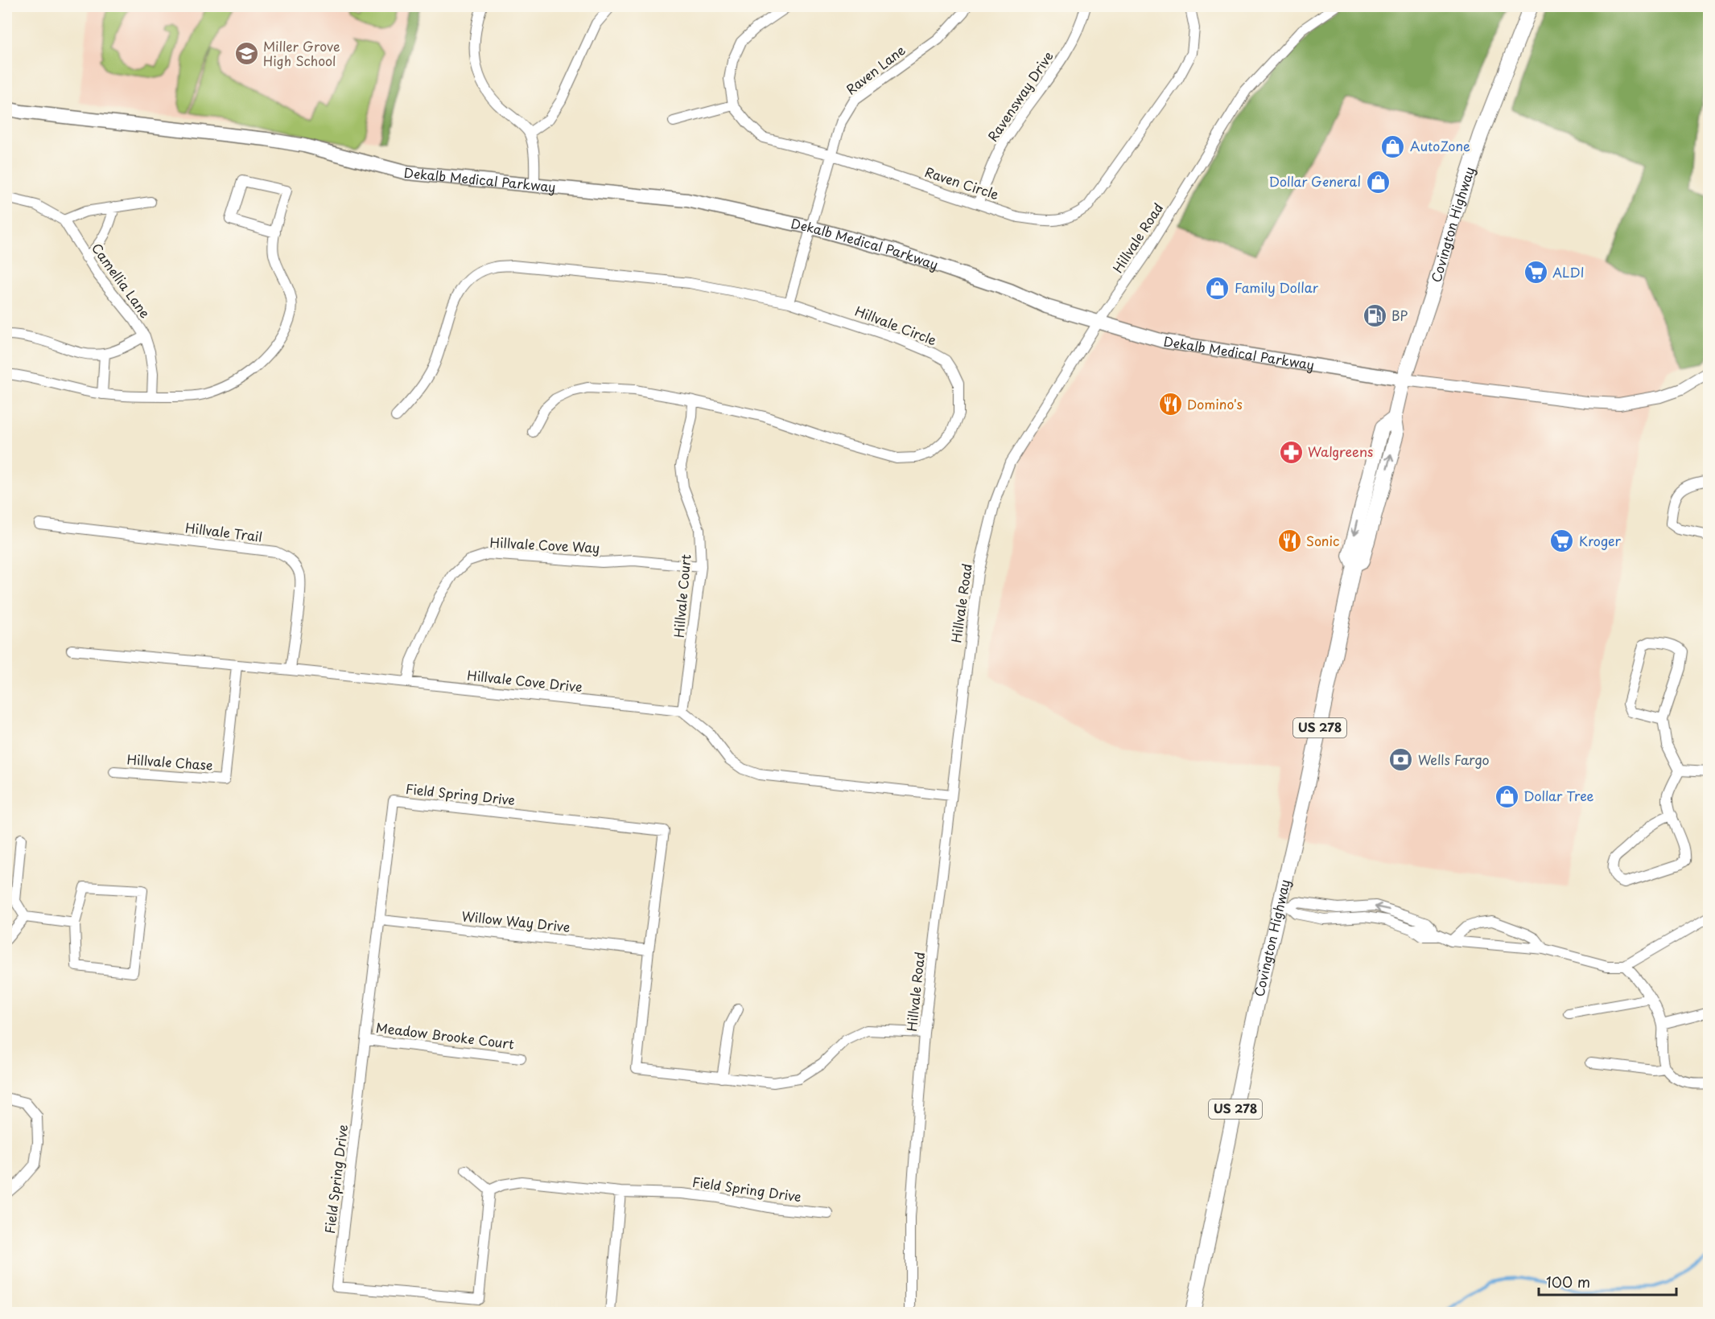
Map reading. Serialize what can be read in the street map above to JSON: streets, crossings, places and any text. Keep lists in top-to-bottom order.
{
  "streets": {
    "main road": ["Dekalb Medical Parkway", "Covington Highway", "US 278"],
    "street": [
      "Raven Lane",
      "Ravensway Drive",
      "Raven Circle",
      "Hillvale Road",
      "Camellia Lane",
      "Hillvale Circle",
      "Hillvale Trail",
      "Hillvale Cove Way",
      "Hillvale Court",
      "Hillvale Cove Drive",
      "Hillvale Chase",
      "Field Spring Drive",
      "Willow Way Drive",
      "Meadow Brooke Court"
    ]
  },
  "crossings": [
    ["Raven Lane", "Dekalb Medical Parkway"],
    ["Raven Lane", "Raven Circle"],
    ["Raven Lane", "Hillvale Circle"],
    ["Ravensway Drive", "Raven Circle"],
    ["Dekalb Medical Parkway", "Covington Highway"],
    ["Dekalb Medical Parkway", "Hillvale Road"],
    ["Hillvale Road", "Field Spring Drive"],
    ["Hillvale Circle", "Hillvale Court"],
    ["Hillvale Trail", "Hillvale Cove Drive"],
    ["Hillvale Cove Way", "Hillvale Court"],
    ["Hillvale Cove Way", "Hillvale Cove Drive"],
    ["Hillvale Court", "Hillvale Cove Drive"],
    ["Hillvale Cove Drive", "Hillvale Chase"],
    ["Field Spring Drive", "Willow Way Drive"],
    ["Field Spring Drive", "Meadow Brooke Court"]
  ],
  "places": {
    "school or university": ["Miller Grove High School"],
    "shop": [
      "AutoZone",
      "Dollar General",
      "Family Dollar",
      "Dollar Tree"
    ],
    "supermarket": ["ALDI", "Kroger"],
    "fuel station": ["BP"],
    "restaurant": ["Domino's", "Sonic"],
    "pharmacy": ["Walgreens"],
    "bank": ["Wells Fargo"]
  },
  "scale_bar": "100 m"
}
